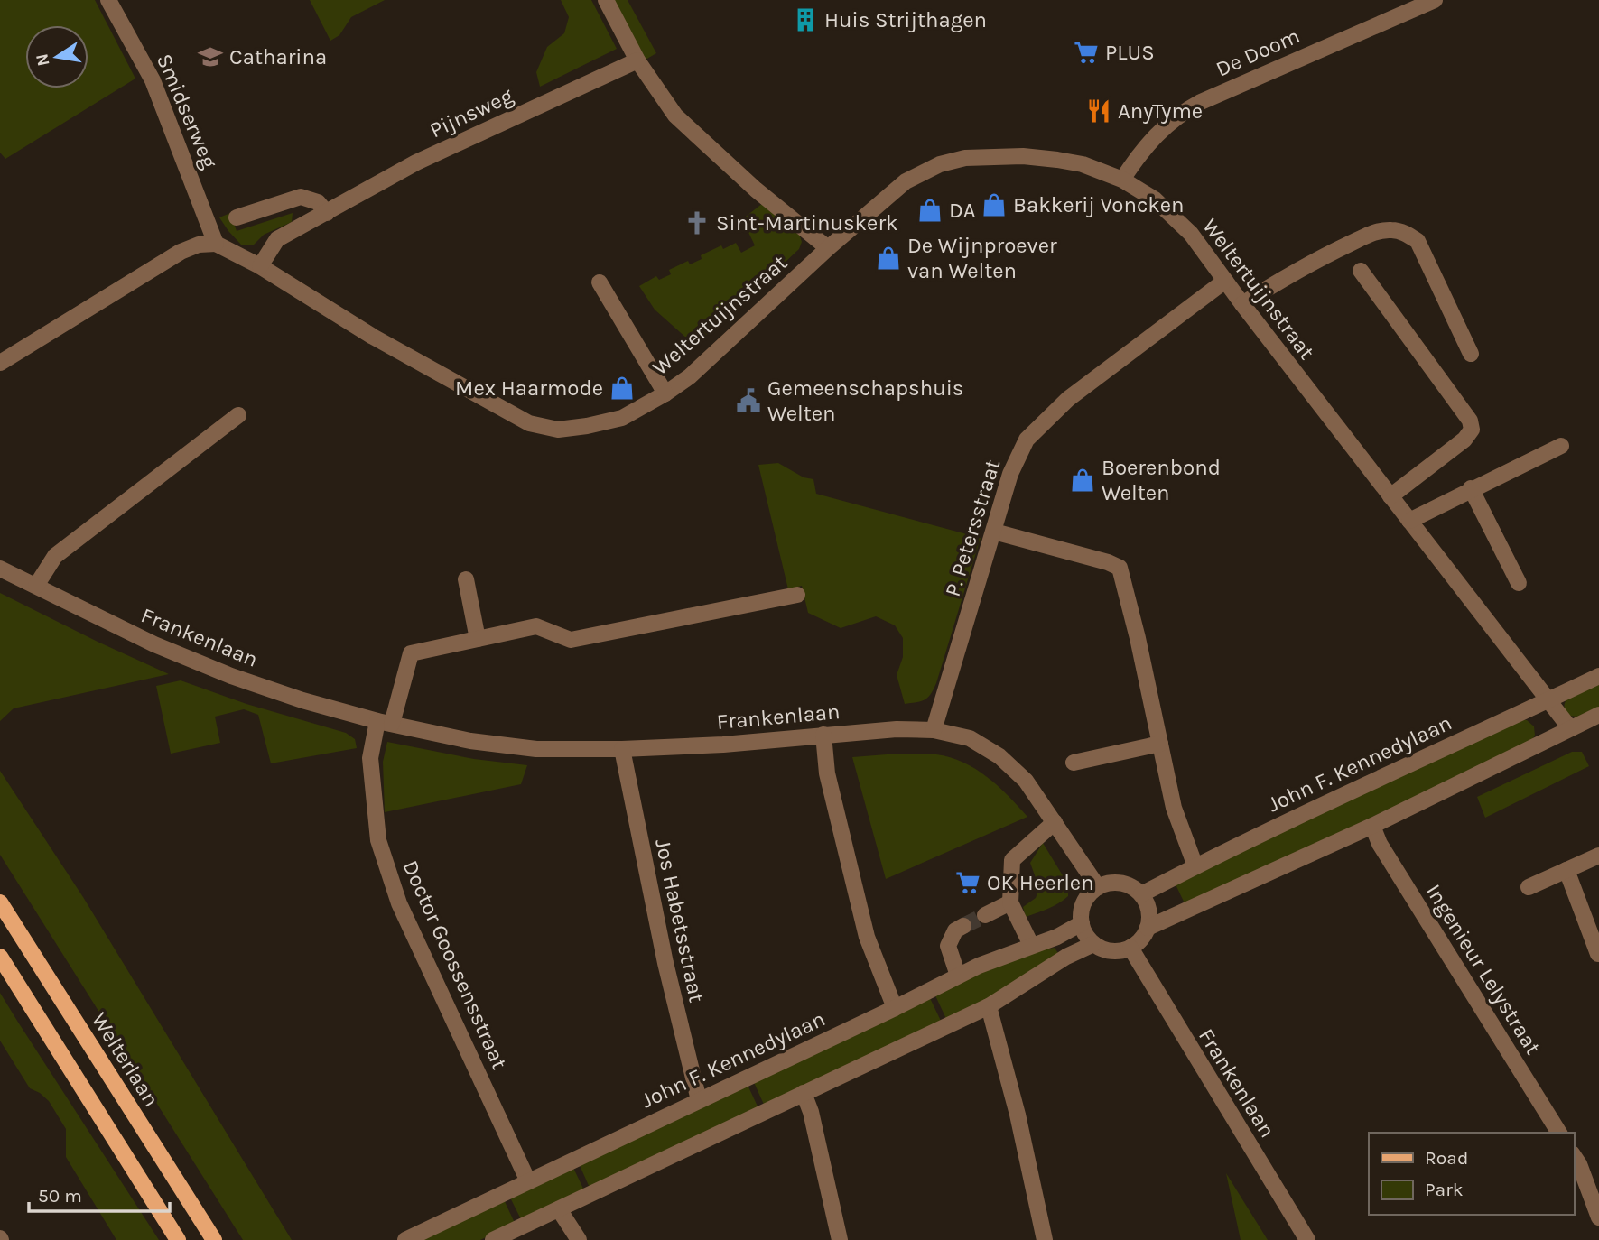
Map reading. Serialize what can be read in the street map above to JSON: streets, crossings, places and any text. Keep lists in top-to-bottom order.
{
  "streets": {
    "main road": ["Welterlaan"],
    "street": [
      "De Doom",
      "Smidserweg",
      "Pijnsweg",
      "Weltertuijnstraat",
      "P. Petersstraat",
      "Frankenlaan",
      "John F. Kennedylaan",
      "Jos Habetsstraat",
      "Doctor Goossensstraat",
      "Ingenieur Lelystraat"
    ]
  },
  "crossings": [
    ["De Doom", "Weltertuijnstraat"],
    ["Smidserweg", "Weltertuijnstraat"],
    ["Pijnsweg", "Weltertuijnstraat"],
    ["Weltertuijnstraat", "P. Petersstraat"],
    ["Weltertuijnstraat", "John F. Kennedylaan"],
    ["P. Petersstraat", "Frankenlaan"],
    ["Frankenlaan", "John F. Kennedylaan"],
    ["Frankenlaan", "Jos Habetsstraat"],
    ["Frankenlaan", "Doctor Goossensstraat"],
    ["John F. Kennedylaan", "Jos Habetsstraat"],
    ["John F. Kennedylaan", "Doctor Goossensstraat"]
  ],
  "places": {
    "building": ["Huis Strijthagen"],
    "supermarket": ["PLUS", "OK Heerlen"],
    "school or university": ["Catharina"],
    "restaurant": ["AnyTyme"],
    "shop": [
      "Bakkerij Voncken",
      "DA",
      "De Wijnproever van Welten",
      "Mex Haarmode",
      "Boerenbond Welten"
    ],
    "church": ["Sint-Martinuskerk"],
    "public building": ["Gemeenschapshuis Welten"]
  },
  "legend": ["Road", "Park"],
  "scale_bar": "50 m",
  "north": "left"
}
